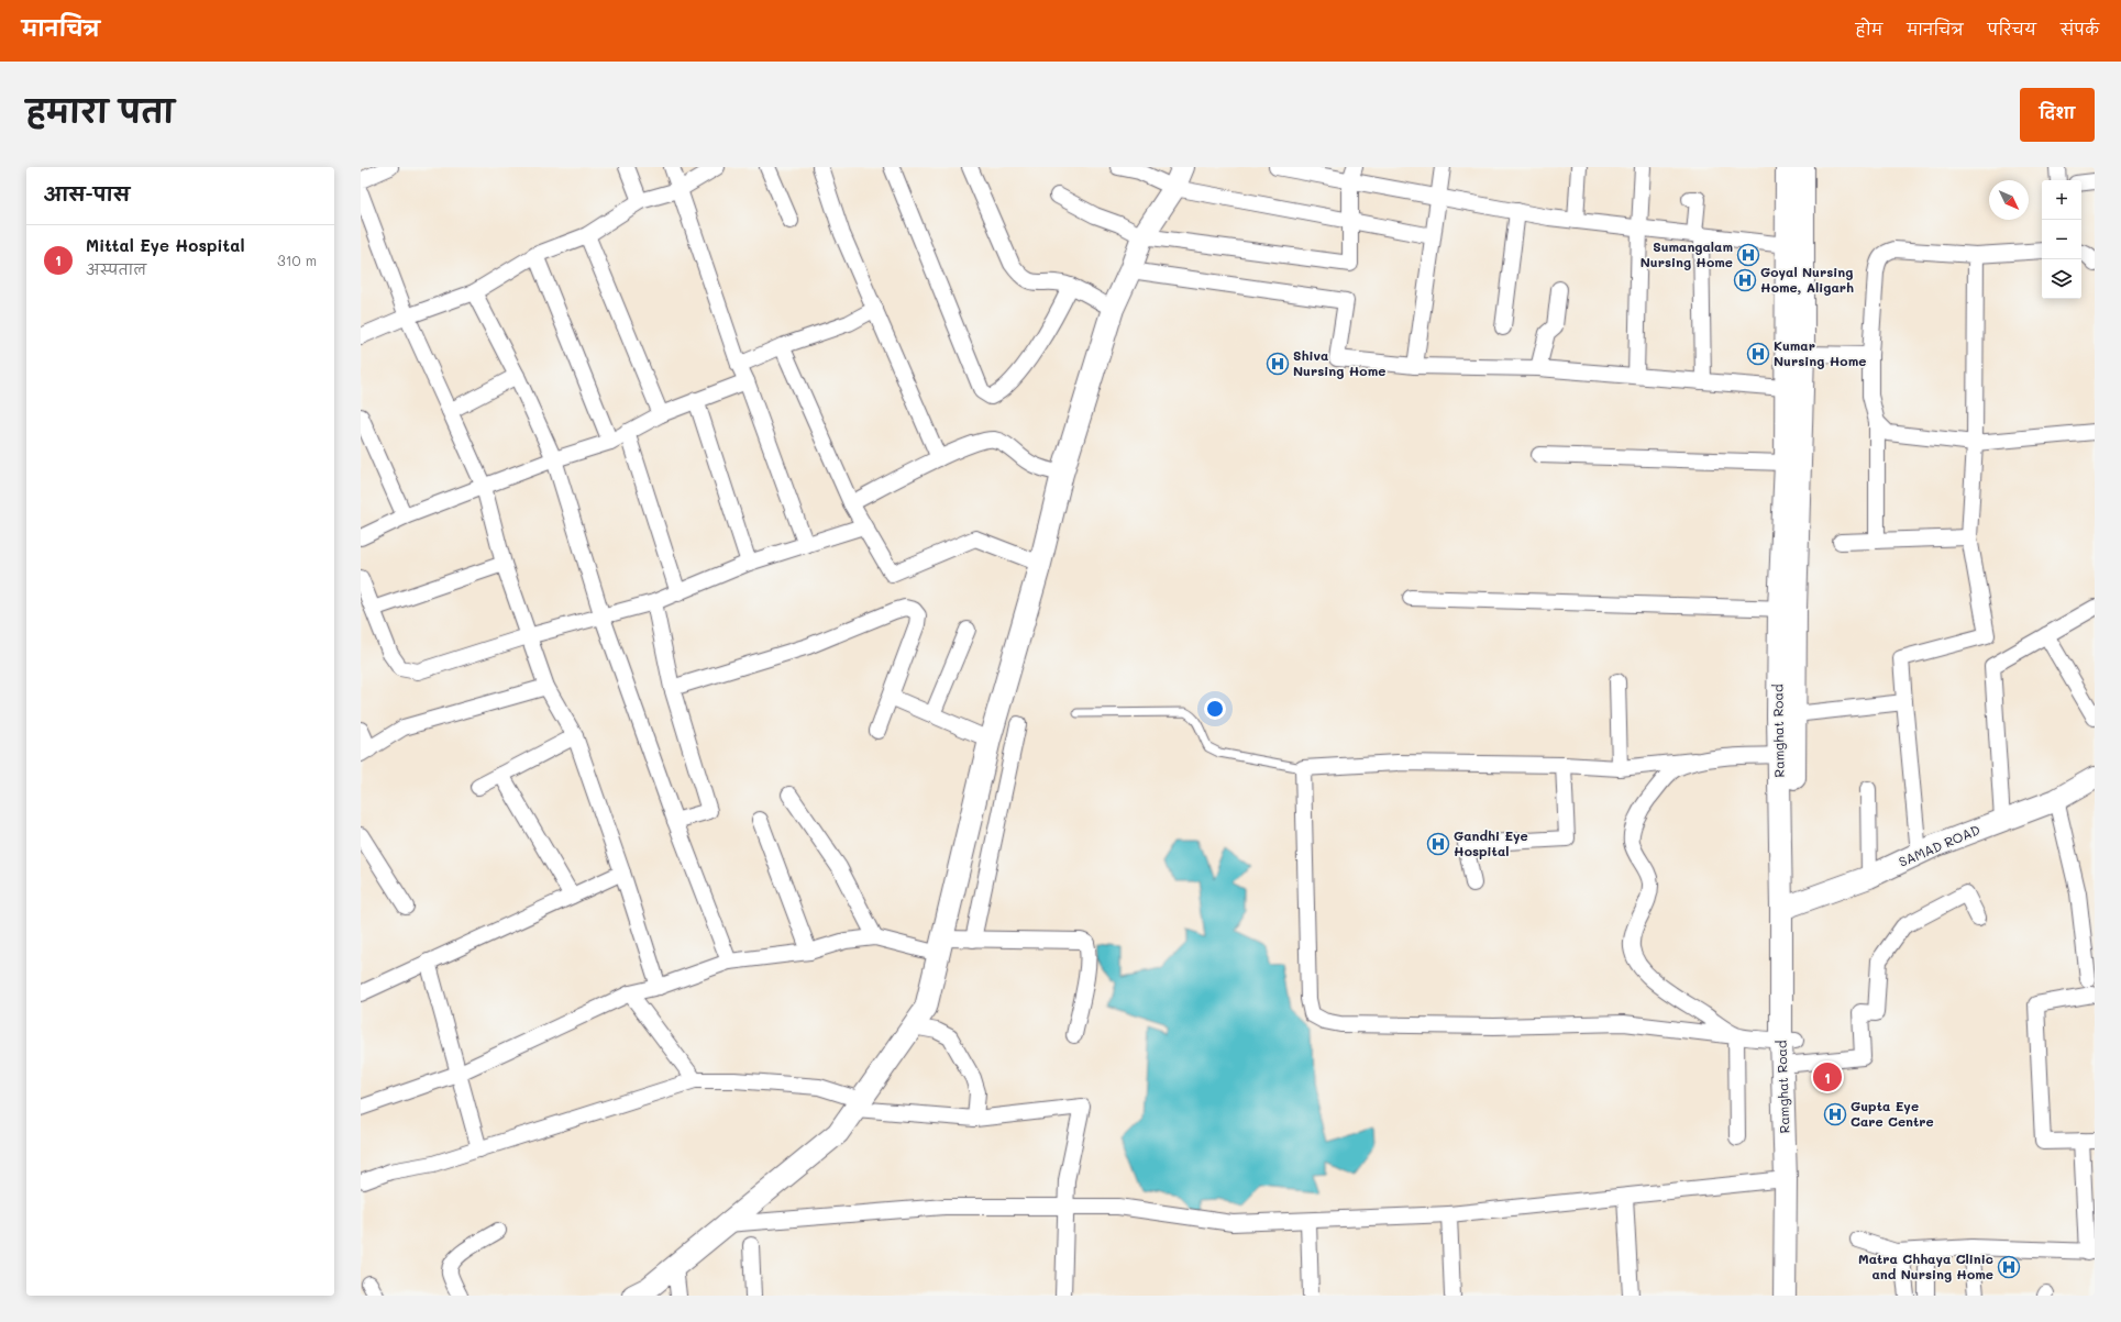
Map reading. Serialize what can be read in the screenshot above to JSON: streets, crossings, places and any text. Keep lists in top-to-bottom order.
{
  "streets": {
    "main road": ["Ramghat Road", "SAMAD ROAD"]
  },
  "crossings": [
    ["Ramghat Road", "SAMAD ROAD"]
  ],
  "places": {
    "hospital": [
      "Sumangalam Nursing Home",
      "Goyal Nursing Home, Aligarh",
      "Kumar Nursing Home",
      "Shiva Nursing Home",
      "Gandhi Eye Hospital",
      "Gupta Eye Care Centre",
      "Matra Chhaya Clinic and Nursing Home"
    ]
  },
  "north": "bottom right",
  "page": {
    "header": "मानचित्र",
    "nav": [
      "होम",
      "मानचित्र",
      "परिचय",
      "संपर्क"
    ],
    "title": "हमारा पता",
    "buttons": "दिशा",
    "heading": "आस-पास",
    "map_buttons": ["+", "−"],
    "list": [
      {
        "mark": "1",
        "name": "Mittal Eye Hospital",
        "note": "अस्पताल",
        "value": "310 m"
      }
    ],
    "pins": "1"
  }
}
